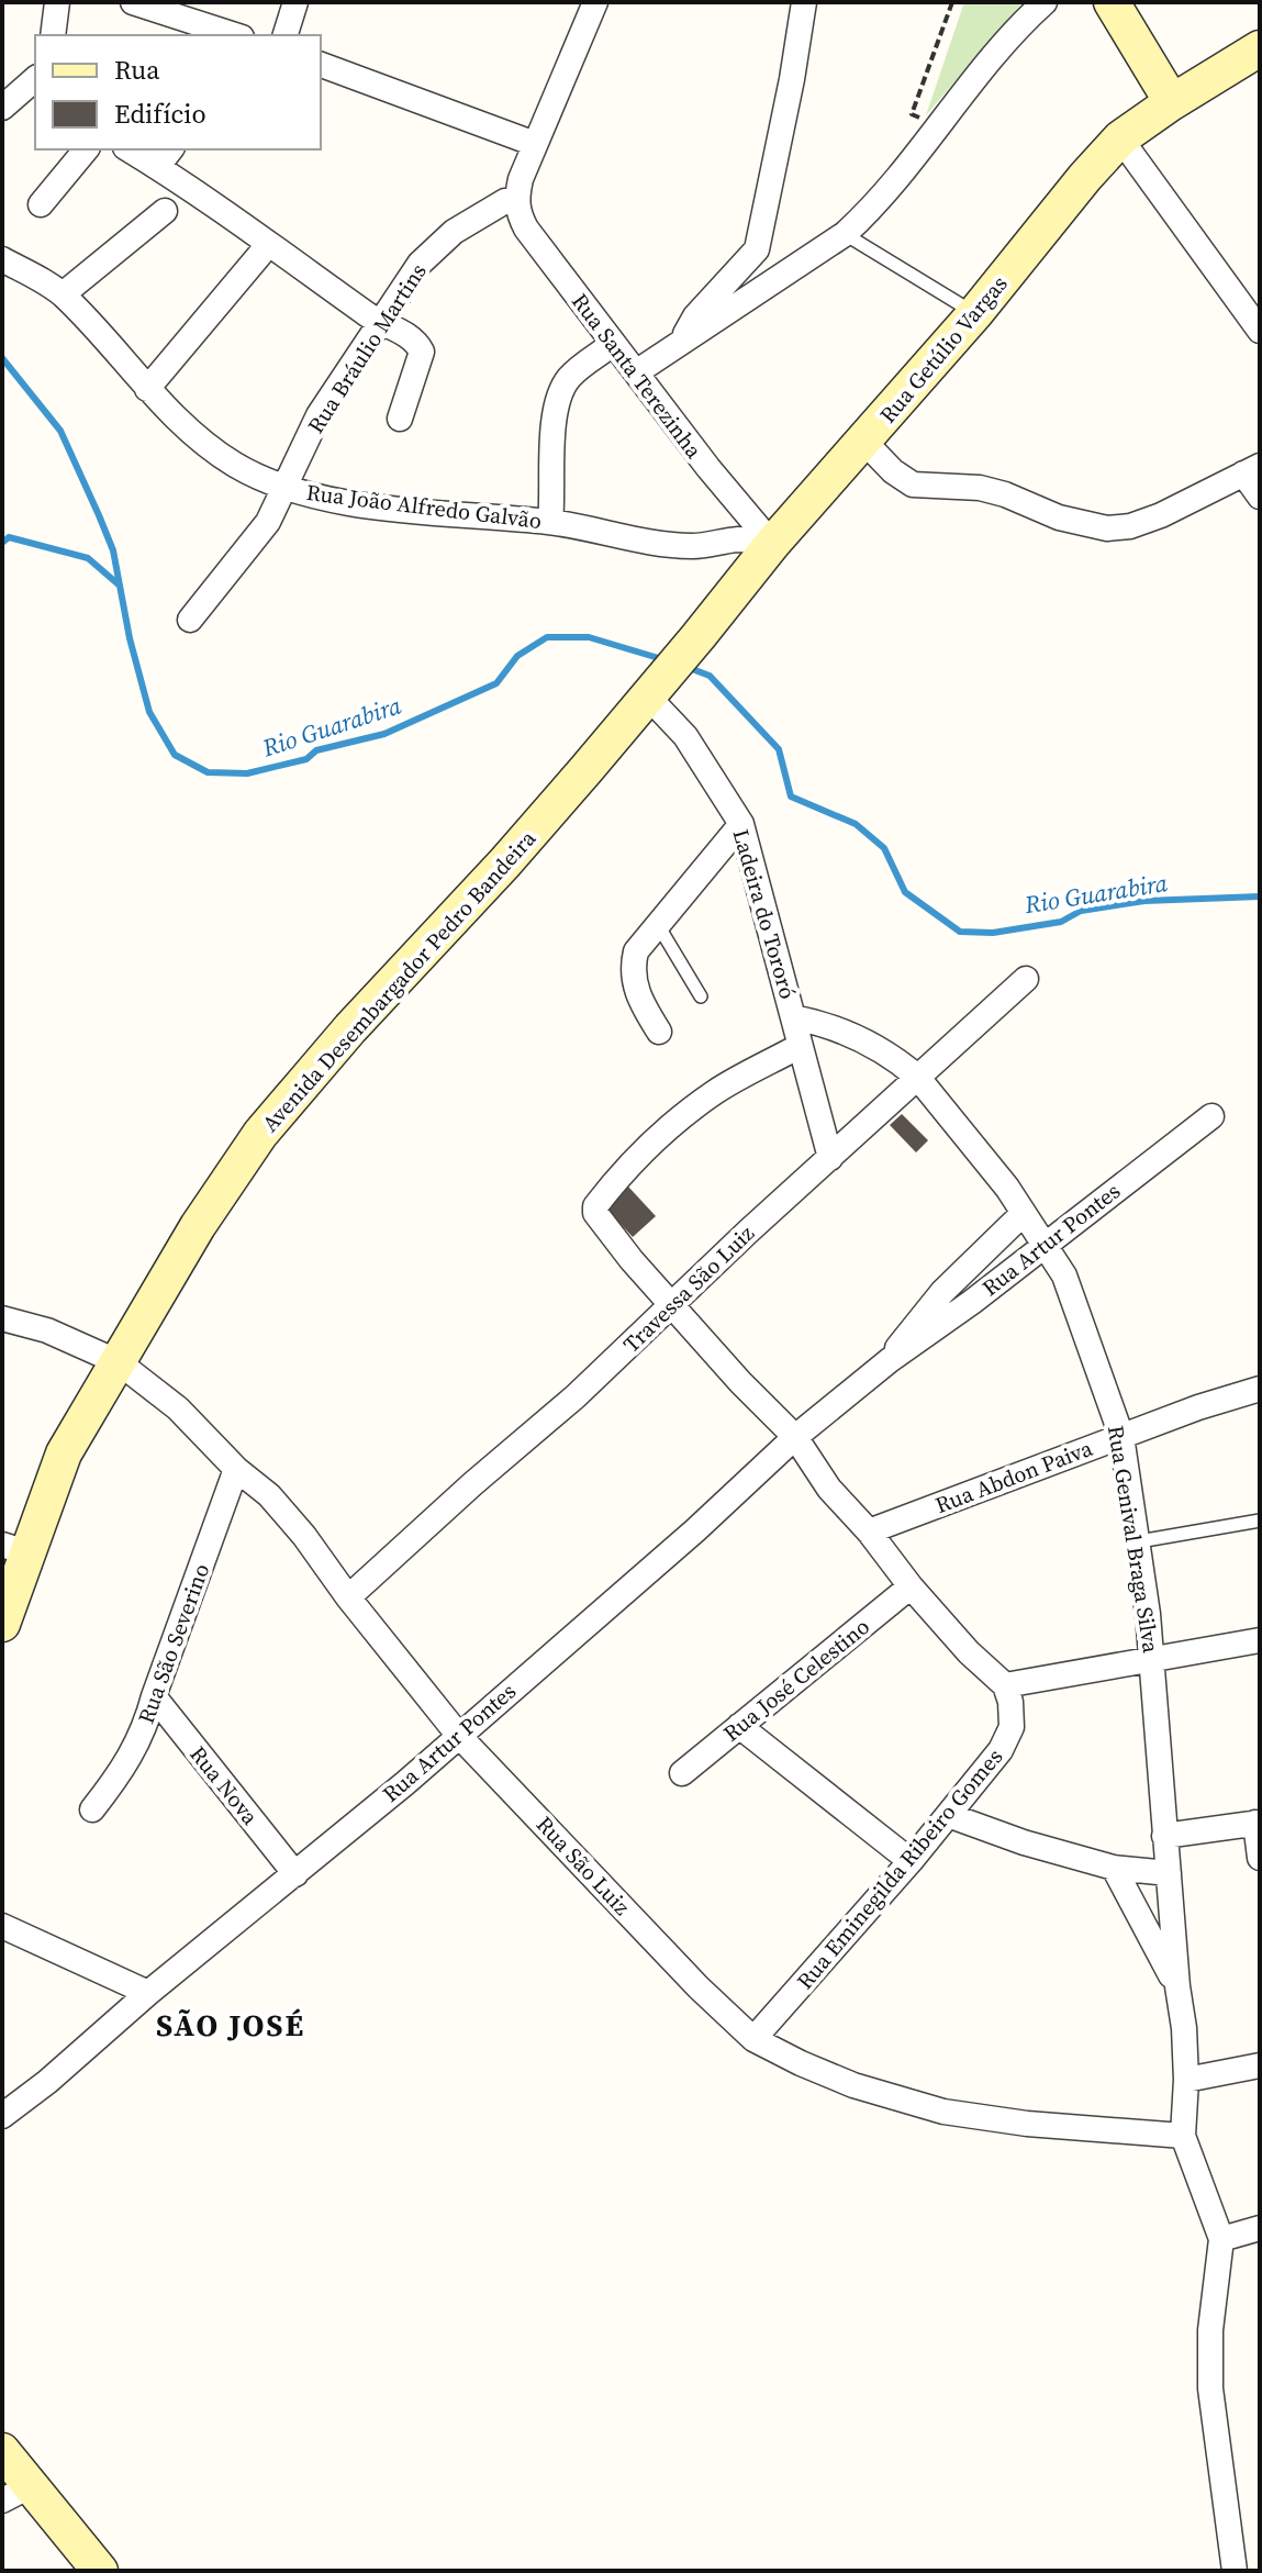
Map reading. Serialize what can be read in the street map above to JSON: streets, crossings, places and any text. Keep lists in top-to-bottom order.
{
  "streets": {
    "main road": ["Rua Getúlio Vargas", "Avenida Desembargador Pedro Bandeira"],
    "street": [
      "Rua Bráulio Martins",
      "Rua Santa Terezinha",
      "Rua João Alfredo Galvão",
      "Ladeira do Tororó",
      "Rua Artur Pontes",
      "Travessa São Luiz",
      "Rua Abdon Paiva",
      "Rua Genival Braga Silva",
      "Rua São Severino",
      "Rua José Celestino",
      "Rua Nova",
      "Rua São Luiz",
      "Rua Eminegilda Ribeiro Gomes"
    ]
  },
  "crossings": [
    ["Rua Bráulio Martins", "Rua Santa Terezinha"],
    ["Rua Bráulio Martins", "Rua João Alfredo Galvão"],
    ["Rua Getúlio Vargas", "Rua Santa Terezinha"],
    ["Rua Getúlio Vargas", "Rua João Alfredo Galvão"],
    ["Rua Getúlio Vargas", "Ladeira do Tororó"],
    ["Rua Getúlio Vargas", "Avenida Desembargador Pedro Bandeira"],
    ["Rua Santa Terezinha", "Rua João Alfredo Galvão"],
    ["Ladeira do Tororó", "Avenida Desembargador Pedro Bandeira"],
    ["Ladeira do Tororó", "Travessa São Luiz"],
    ["Ladeira do Tororó", "Rua Genival Braga Silva"],
    ["Avenida Desembargador Pedro Bandeira", "Rua São Luiz"],
    ["Rua Artur Pontes", "Rua Genival Braga Silva"],
    ["Rua Artur Pontes", "Rua Nova"],
    ["Rua Artur Pontes", "Rua São Luiz"],
    ["Travessa São Luiz", "Rua Genival Braga Silva"],
    ["Travessa São Luiz", "Rua São Luiz"],
    ["Rua Abdon Paiva", "Rua Genival Braga Silva"],
    ["Rua Genival Braga Silva", "Rua São Luiz"],
    ["Rua São Severino", "Rua Nova"],
    ["Rua São Severino", "Rua São Luiz"],
    ["Rua São Luiz", "Rua Eminegilda Ribeiro Gomes"]
  ],
  "districts": ["SÃO JOSÉ"],
  "water": ["Rio Guarabira"],
  "legend": ["Rua", "Edifício"]
}
